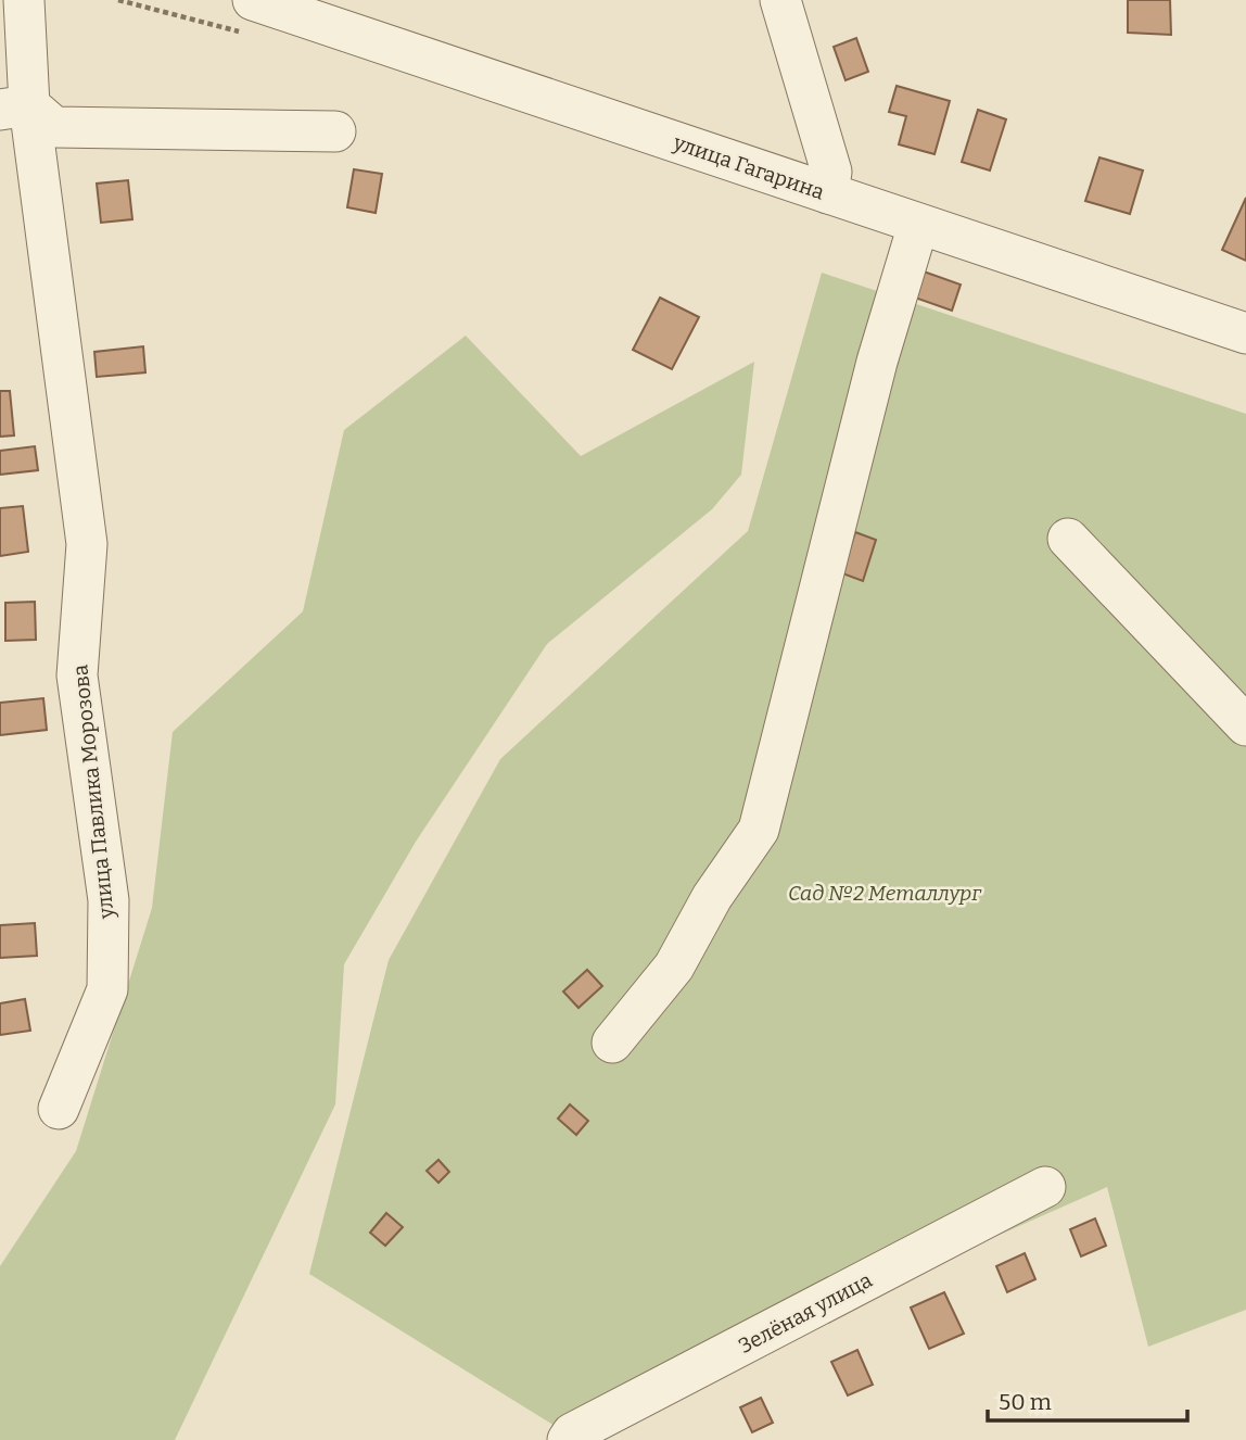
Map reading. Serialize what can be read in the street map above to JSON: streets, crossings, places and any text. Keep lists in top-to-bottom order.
{
  "streets": {
    "street": ["улица Гагарина", "улица Павлика Морозова", "Зелёная улица"]
  },
  "parks": ["Сад №2 Металлург"],
  "scale_bar": "50 m"
}
